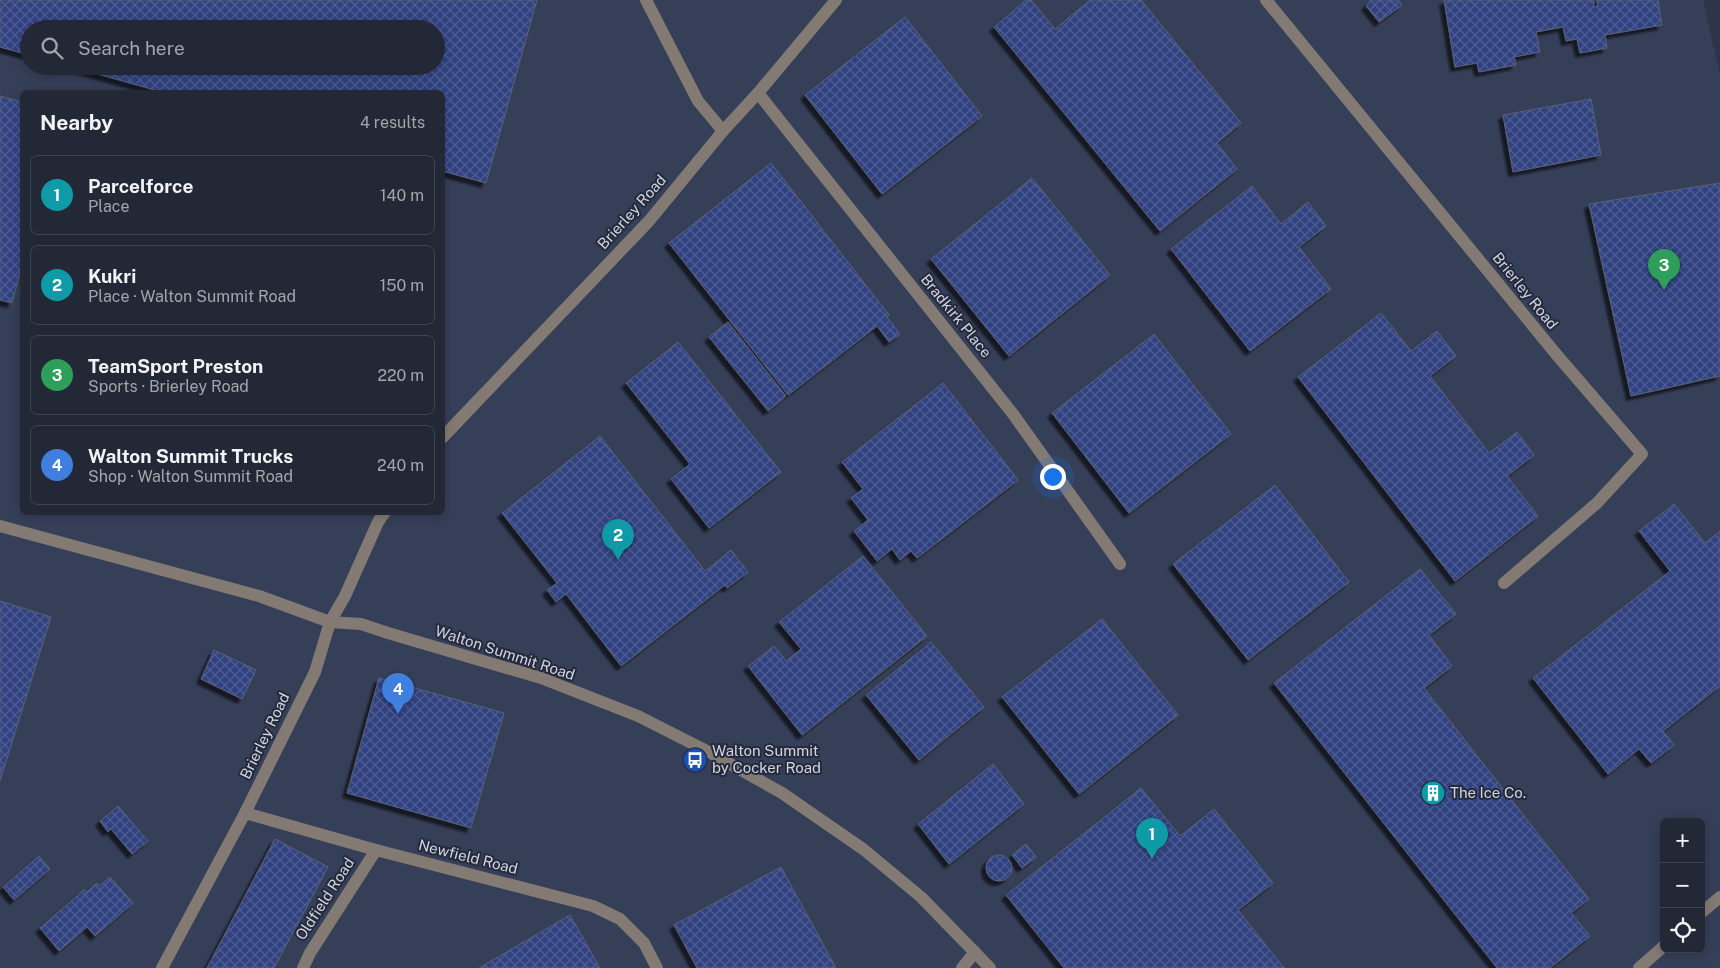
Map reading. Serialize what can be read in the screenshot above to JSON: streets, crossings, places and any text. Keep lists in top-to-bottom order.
{
  "streets": {
    "street": [
      "Brierley Road",
      "Bradkirk Place",
      "Walton Summit Road",
      "Newfield Road",
      "Oldfield Road"
    ]
  },
  "crossings": [
    ["Brierley Road", "Bradkirk Place"],
    ["Brierley Road", "Walton Summit Road"],
    ["Brierley Road", "Newfield Road"],
    ["Newfield Road", "Oldfield Road"]
  ],
  "places": {
    "bus stop": ["Walton Summit by Cocker Road"],
    "building": ["The Ice Co."]
  },
  "page": {
    "search": "Search here",
    "heading": ["Nearby", "4 results"],
    "list": [
      {
        "mark": "1",
        "name": "Parcelforce",
        "note": "Place",
        "value": "140 m"
      },
      {
        "mark": "2",
        "name": "Kukri",
        "note": "Place · Walton Summit Road",
        "value": "150 m"
      },
      {
        "mark": "3",
        "name": "TeamSport Preston",
        "note": "Sports · Brierley Road",
        "value": "220 m"
      },
      {
        "mark": "4",
        "name": "Walton Summit Trucks",
        "note": "Shop · Walton Summit Road",
        "value": "240 m"
      }
    ],
    "pins": [
      "3",
      "2",
      "4",
      "1"
    ],
    "map_buttons": ["+", "−"]
  }
}
